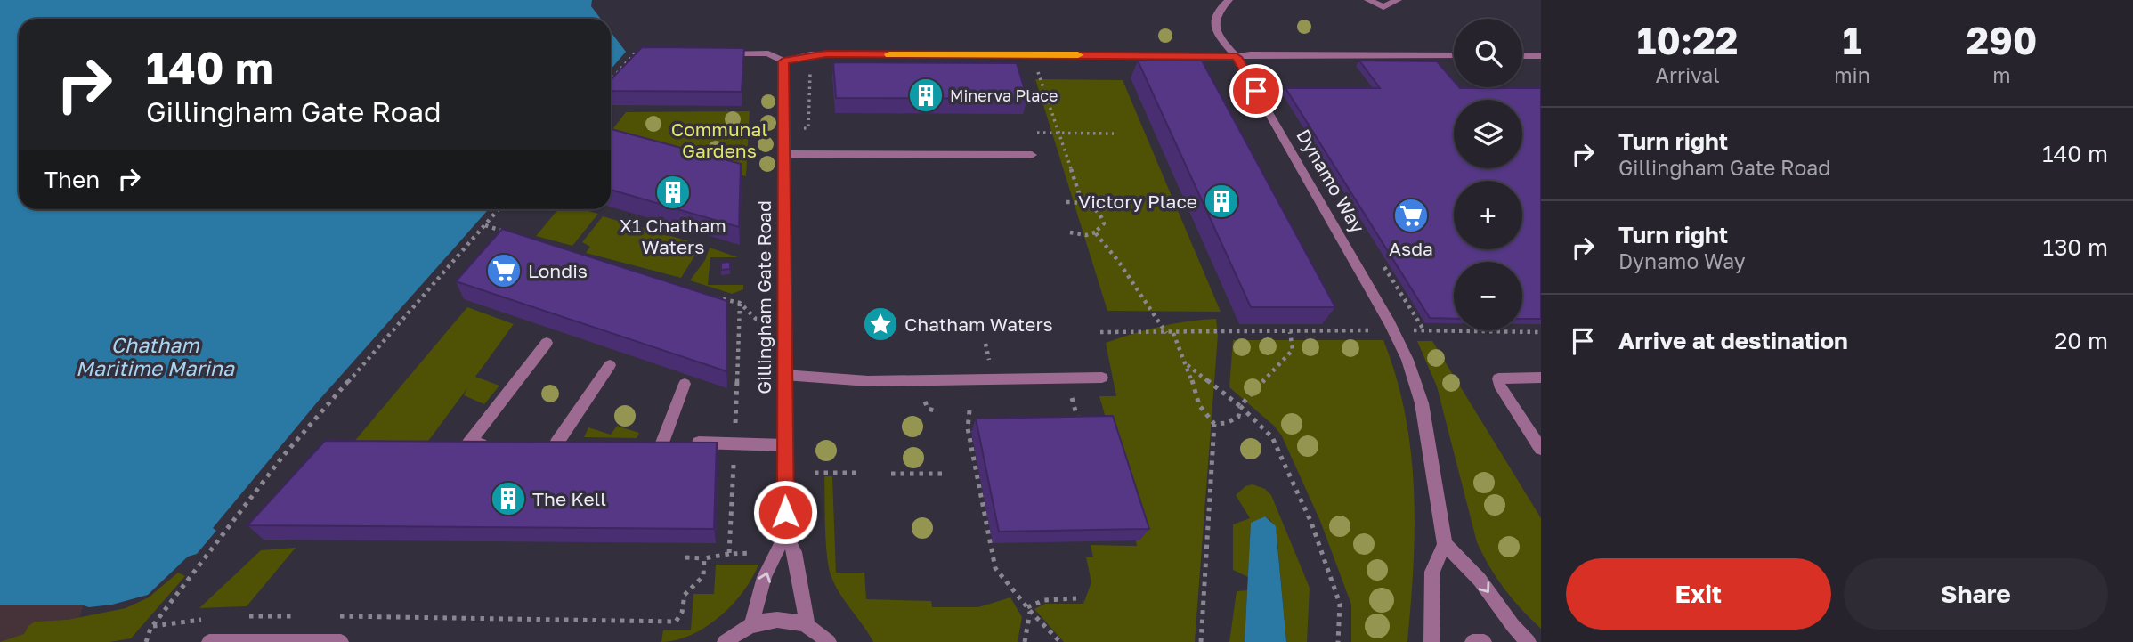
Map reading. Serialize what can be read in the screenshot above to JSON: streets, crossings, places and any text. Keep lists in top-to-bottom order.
{
  "streets": {
    "street": ["Dynamo Way", "Gillingham Gate Road"]
  },
  "water": ["Chatham Maritime Marina"],
  "parks": ["Communal Gardens"],
  "places": {
    "building": [
      "Minerva Place",
      "X1 Chatham Waters",
      "Victory Place",
      "The Kell"
    ],
    "supermarket": ["Asda", "Londis"],
    "place": ["Chatham Waters"]
  },
  "page": {
    "eta": [
      "10:22",
      "Arrival",
      "1",
      "min",
      "290",
      "m"
    ],
    "map_buttons": ["+", "−"],
    "turn": ["140 m", "Gillingham Gate Road"],
    "list": [
      {
        "name": "Turn right",
        "note": "Gillingham Gate Road",
        "value": "140 m"
      },
      {
        "name": "Turn right",
        "note": "Dynamo Way",
        "value": "130 m"
      },
      {
        "name": "Arrive at destination",
        "value": "20 m"
      }
    ],
    "then": "Then",
    "buttons": ["Exit", "Share"]
  }
}
